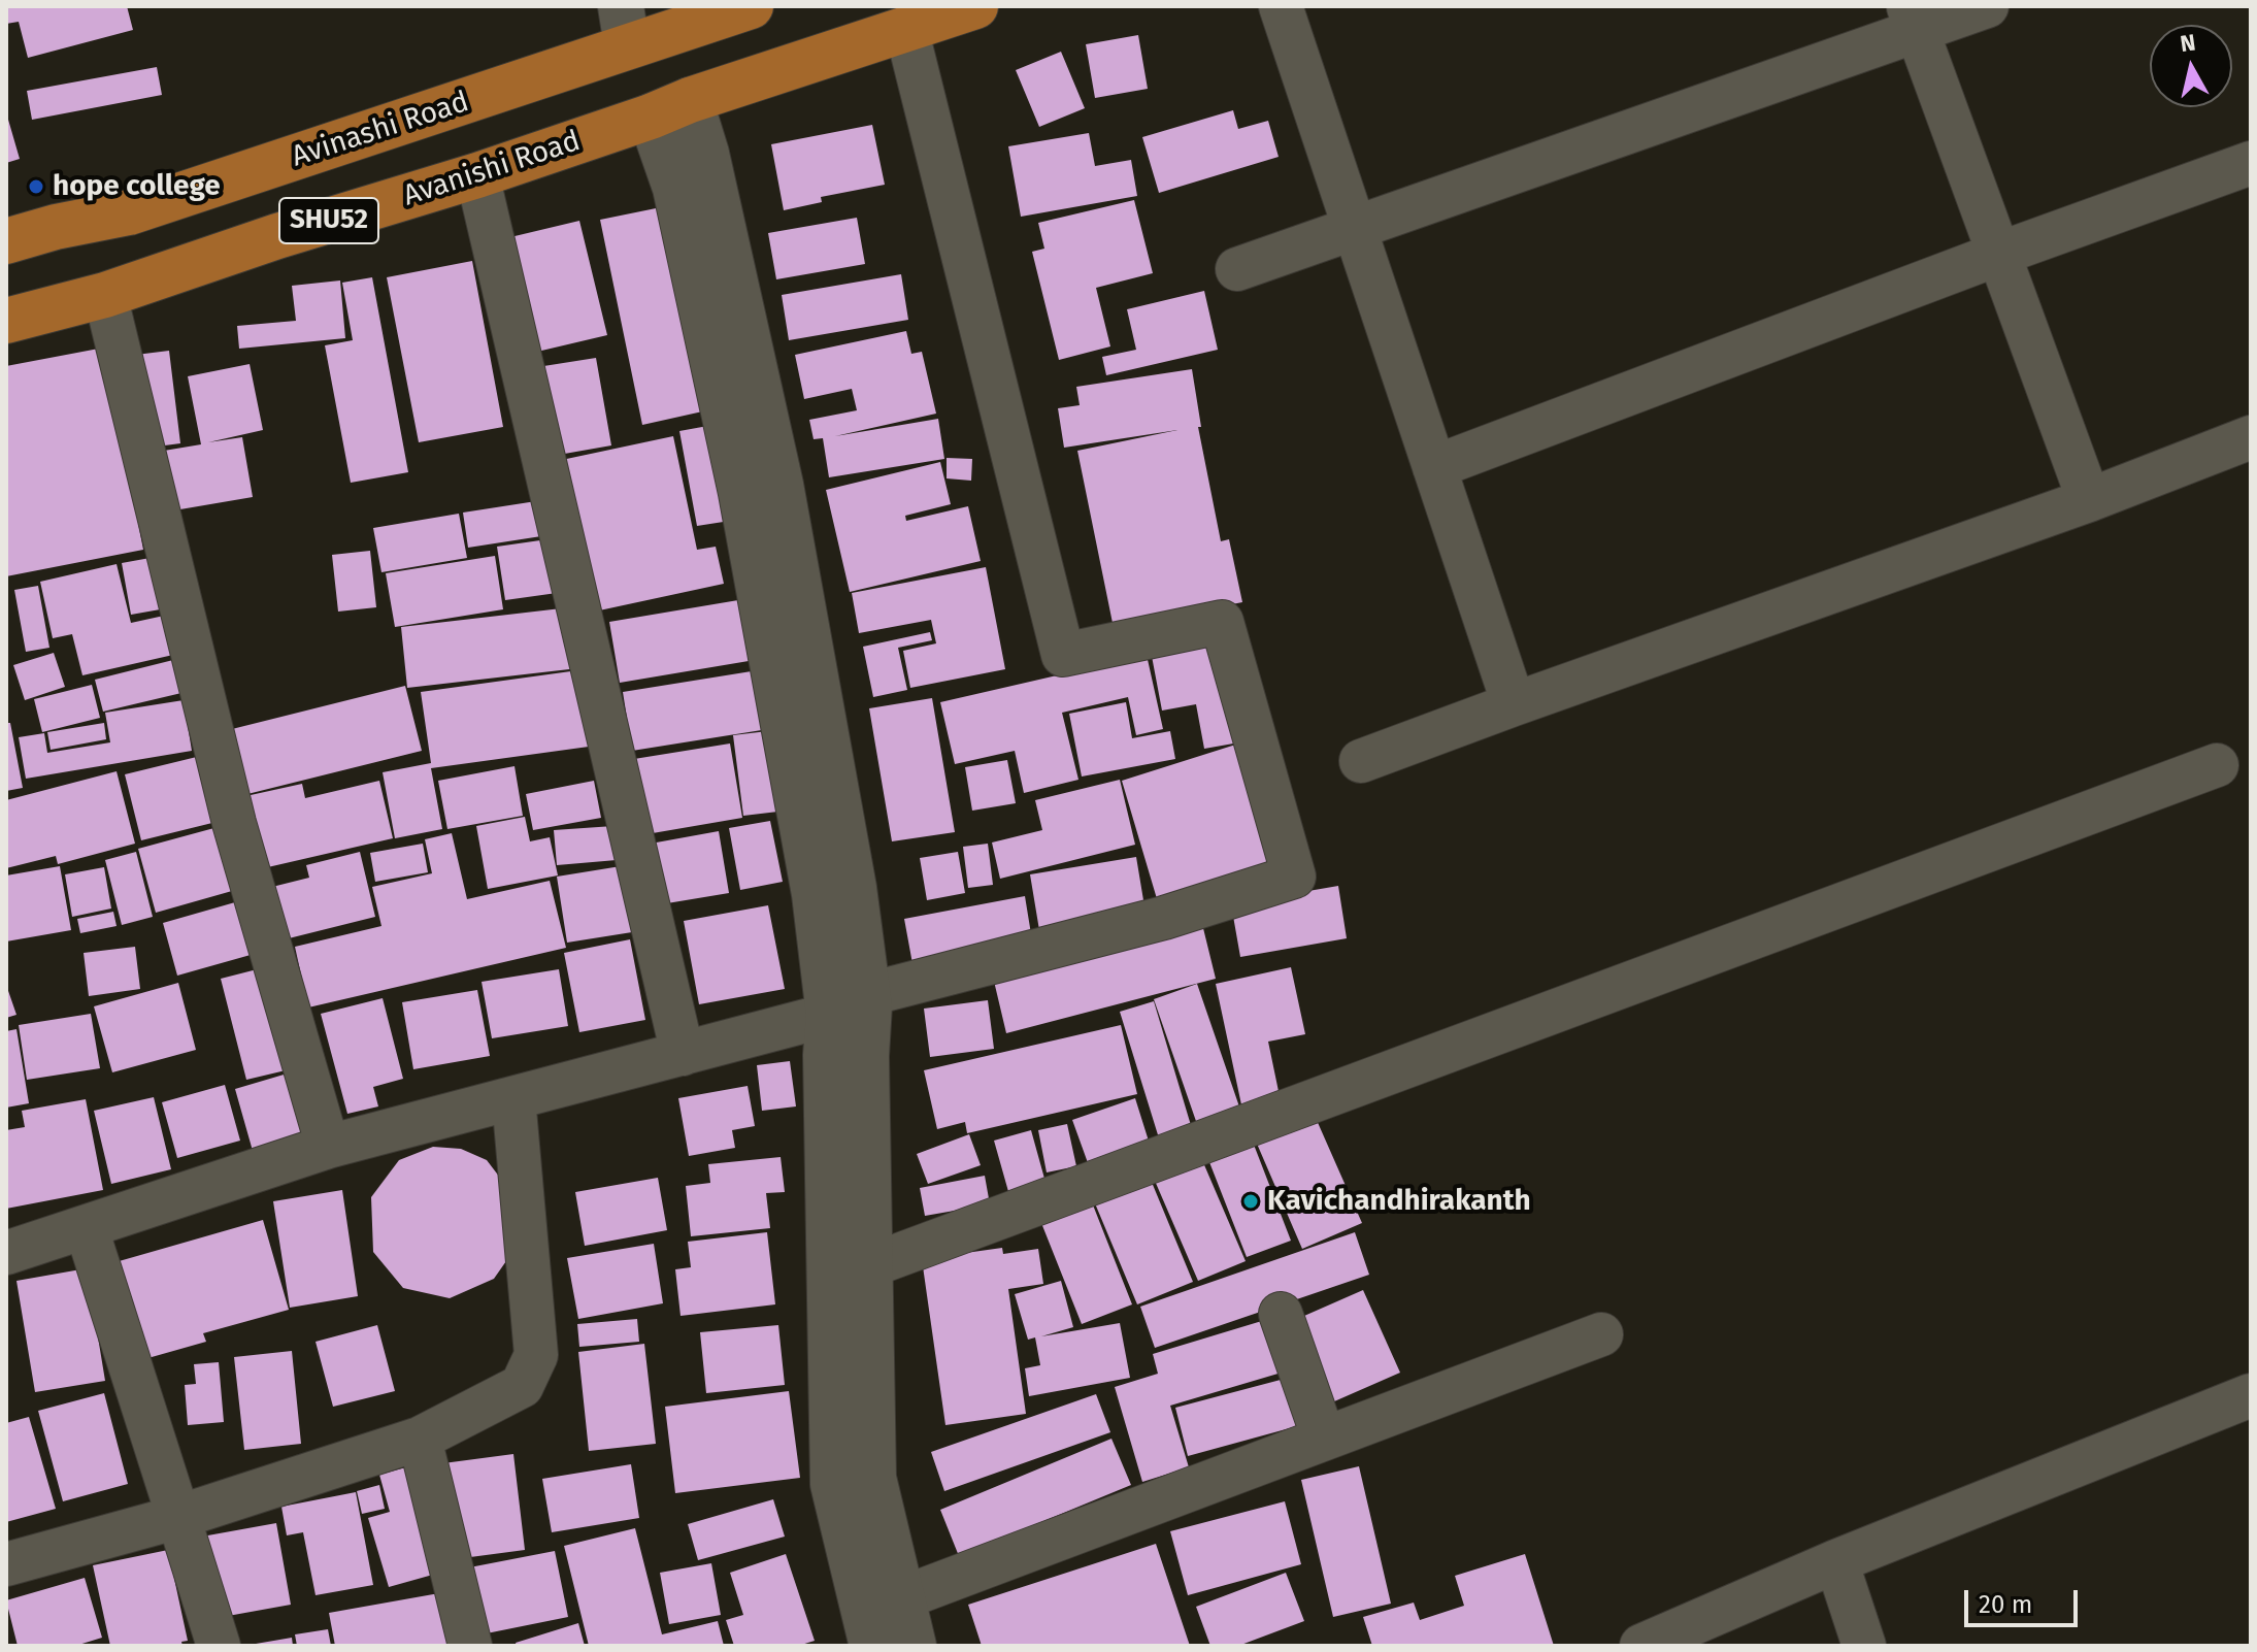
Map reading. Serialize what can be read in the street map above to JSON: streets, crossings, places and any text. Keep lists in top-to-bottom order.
{
  "streets": {
    "main road": ["Avinashi Road", "Avanishi Road", "SHU52"]
  },
  "places": ["hope college", "Kavichandhirakanth"],
  "scale_bar": "20 m",
  "north": "top"
}
